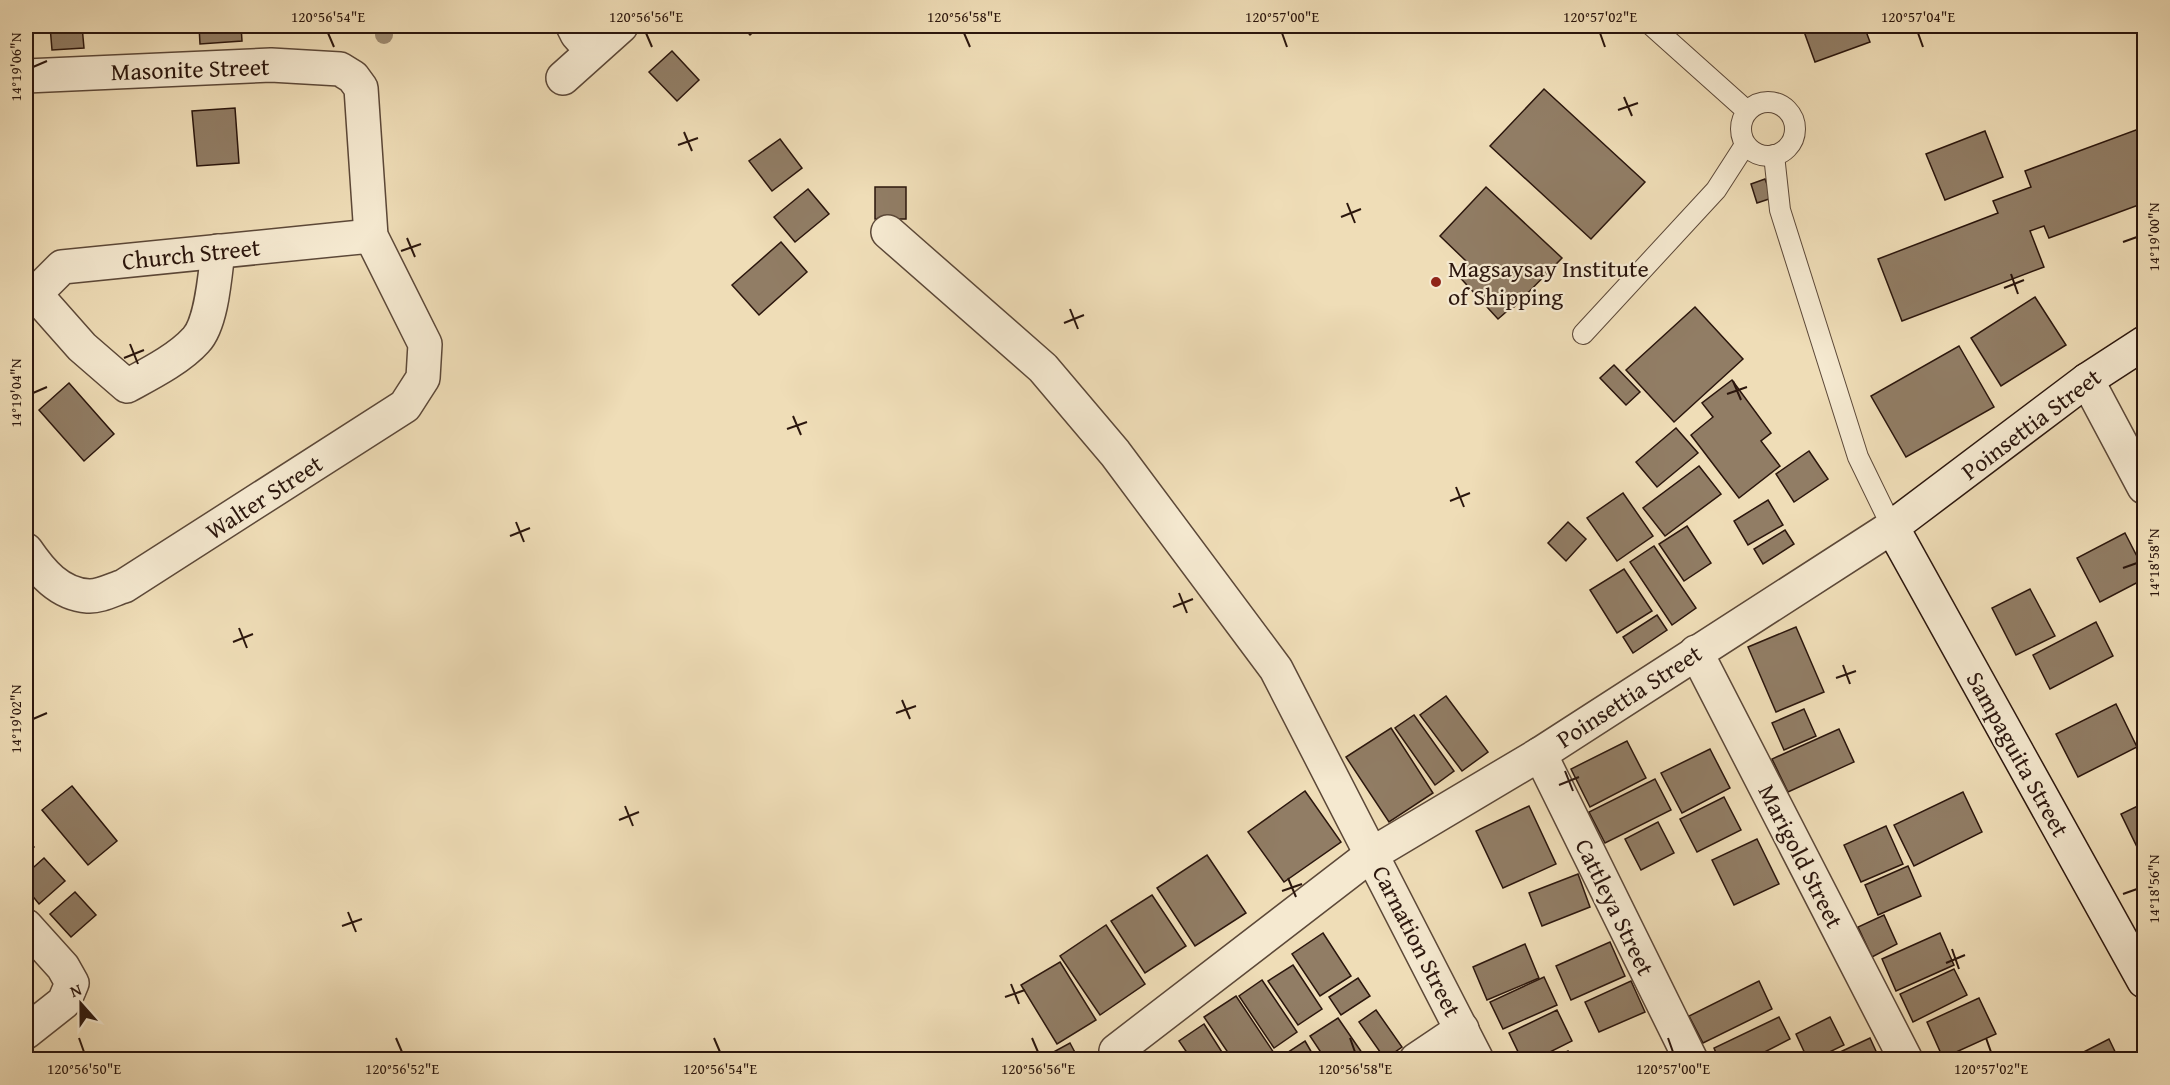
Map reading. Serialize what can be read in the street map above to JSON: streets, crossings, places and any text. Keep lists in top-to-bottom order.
{
  "streets": {
    "street": [
      "Masonite Street",
      "Church Street",
      "Poinsettia Street",
      "Walter Street",
      "Sampaguita Street",
      "Marigold Street",
      "Cattleya Street",
      "Carnation Street"
    ]
  },
  "crossings": [
    ["Masonite Street", "Church Street"],
    ["Masonite Street", "Walter Street"],
    ["Church Street", "Walter Street"],
    ["Poinsettia Street", "Sampaguita Street"],
    ["Poinsettia Street", "Marigold Street"],
    ["Poinsettia Street", "Cattleya Street"],
    ["Poinsettia Street", "Carnation Street"]
  ],
  "places": ["Magsaysay Institute of Shipping"],
  "north": "top",
  "coordinates": [
    "120°56'54\"E",
    "120°56'56\"E",
    "120°56'58\"E",
    "120°57'00\"E",
    "120°57'02\"E",
    "120°57'04\"E",
    "14°19'06\"N",
    "14°19'00\"N",
    "14°19'04\"N",
    "14°18'58\"N",
    "14°19'02\"N",
    "14°18'56\"N",
    "120°56'50\"E",
    "120°56'52\"E"
  ]
}
